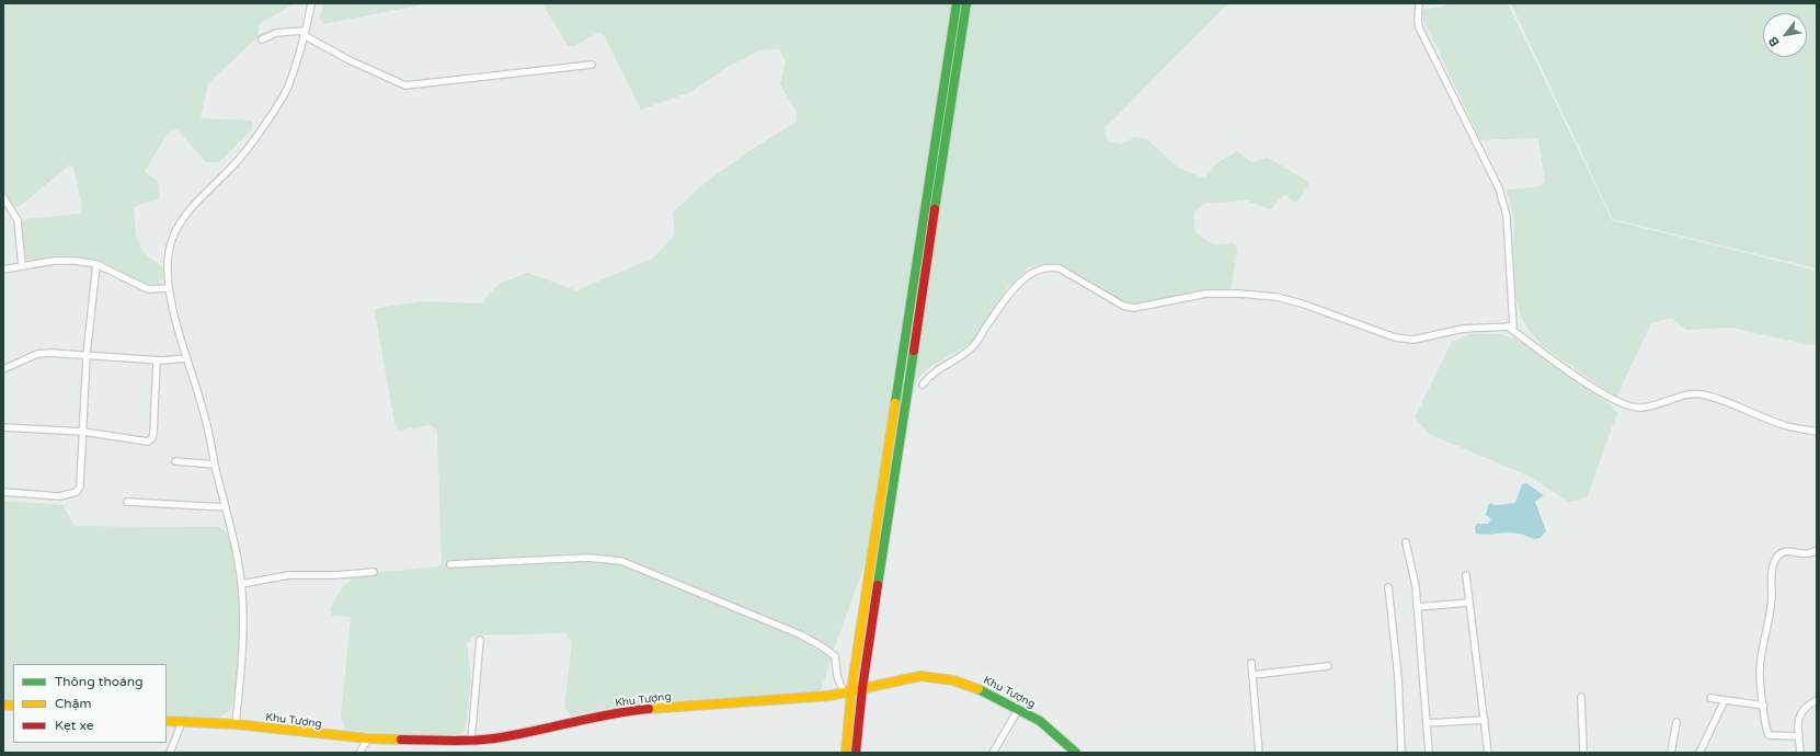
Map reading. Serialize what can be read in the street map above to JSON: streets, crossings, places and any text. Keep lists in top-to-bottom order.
{
  "streets": {
    "main road": ["Khu Tượng"]
  },
  "legend": ["Thông thoáng", "Chậm", "Kẹt xe"],
  "north": "bottom left"
}
